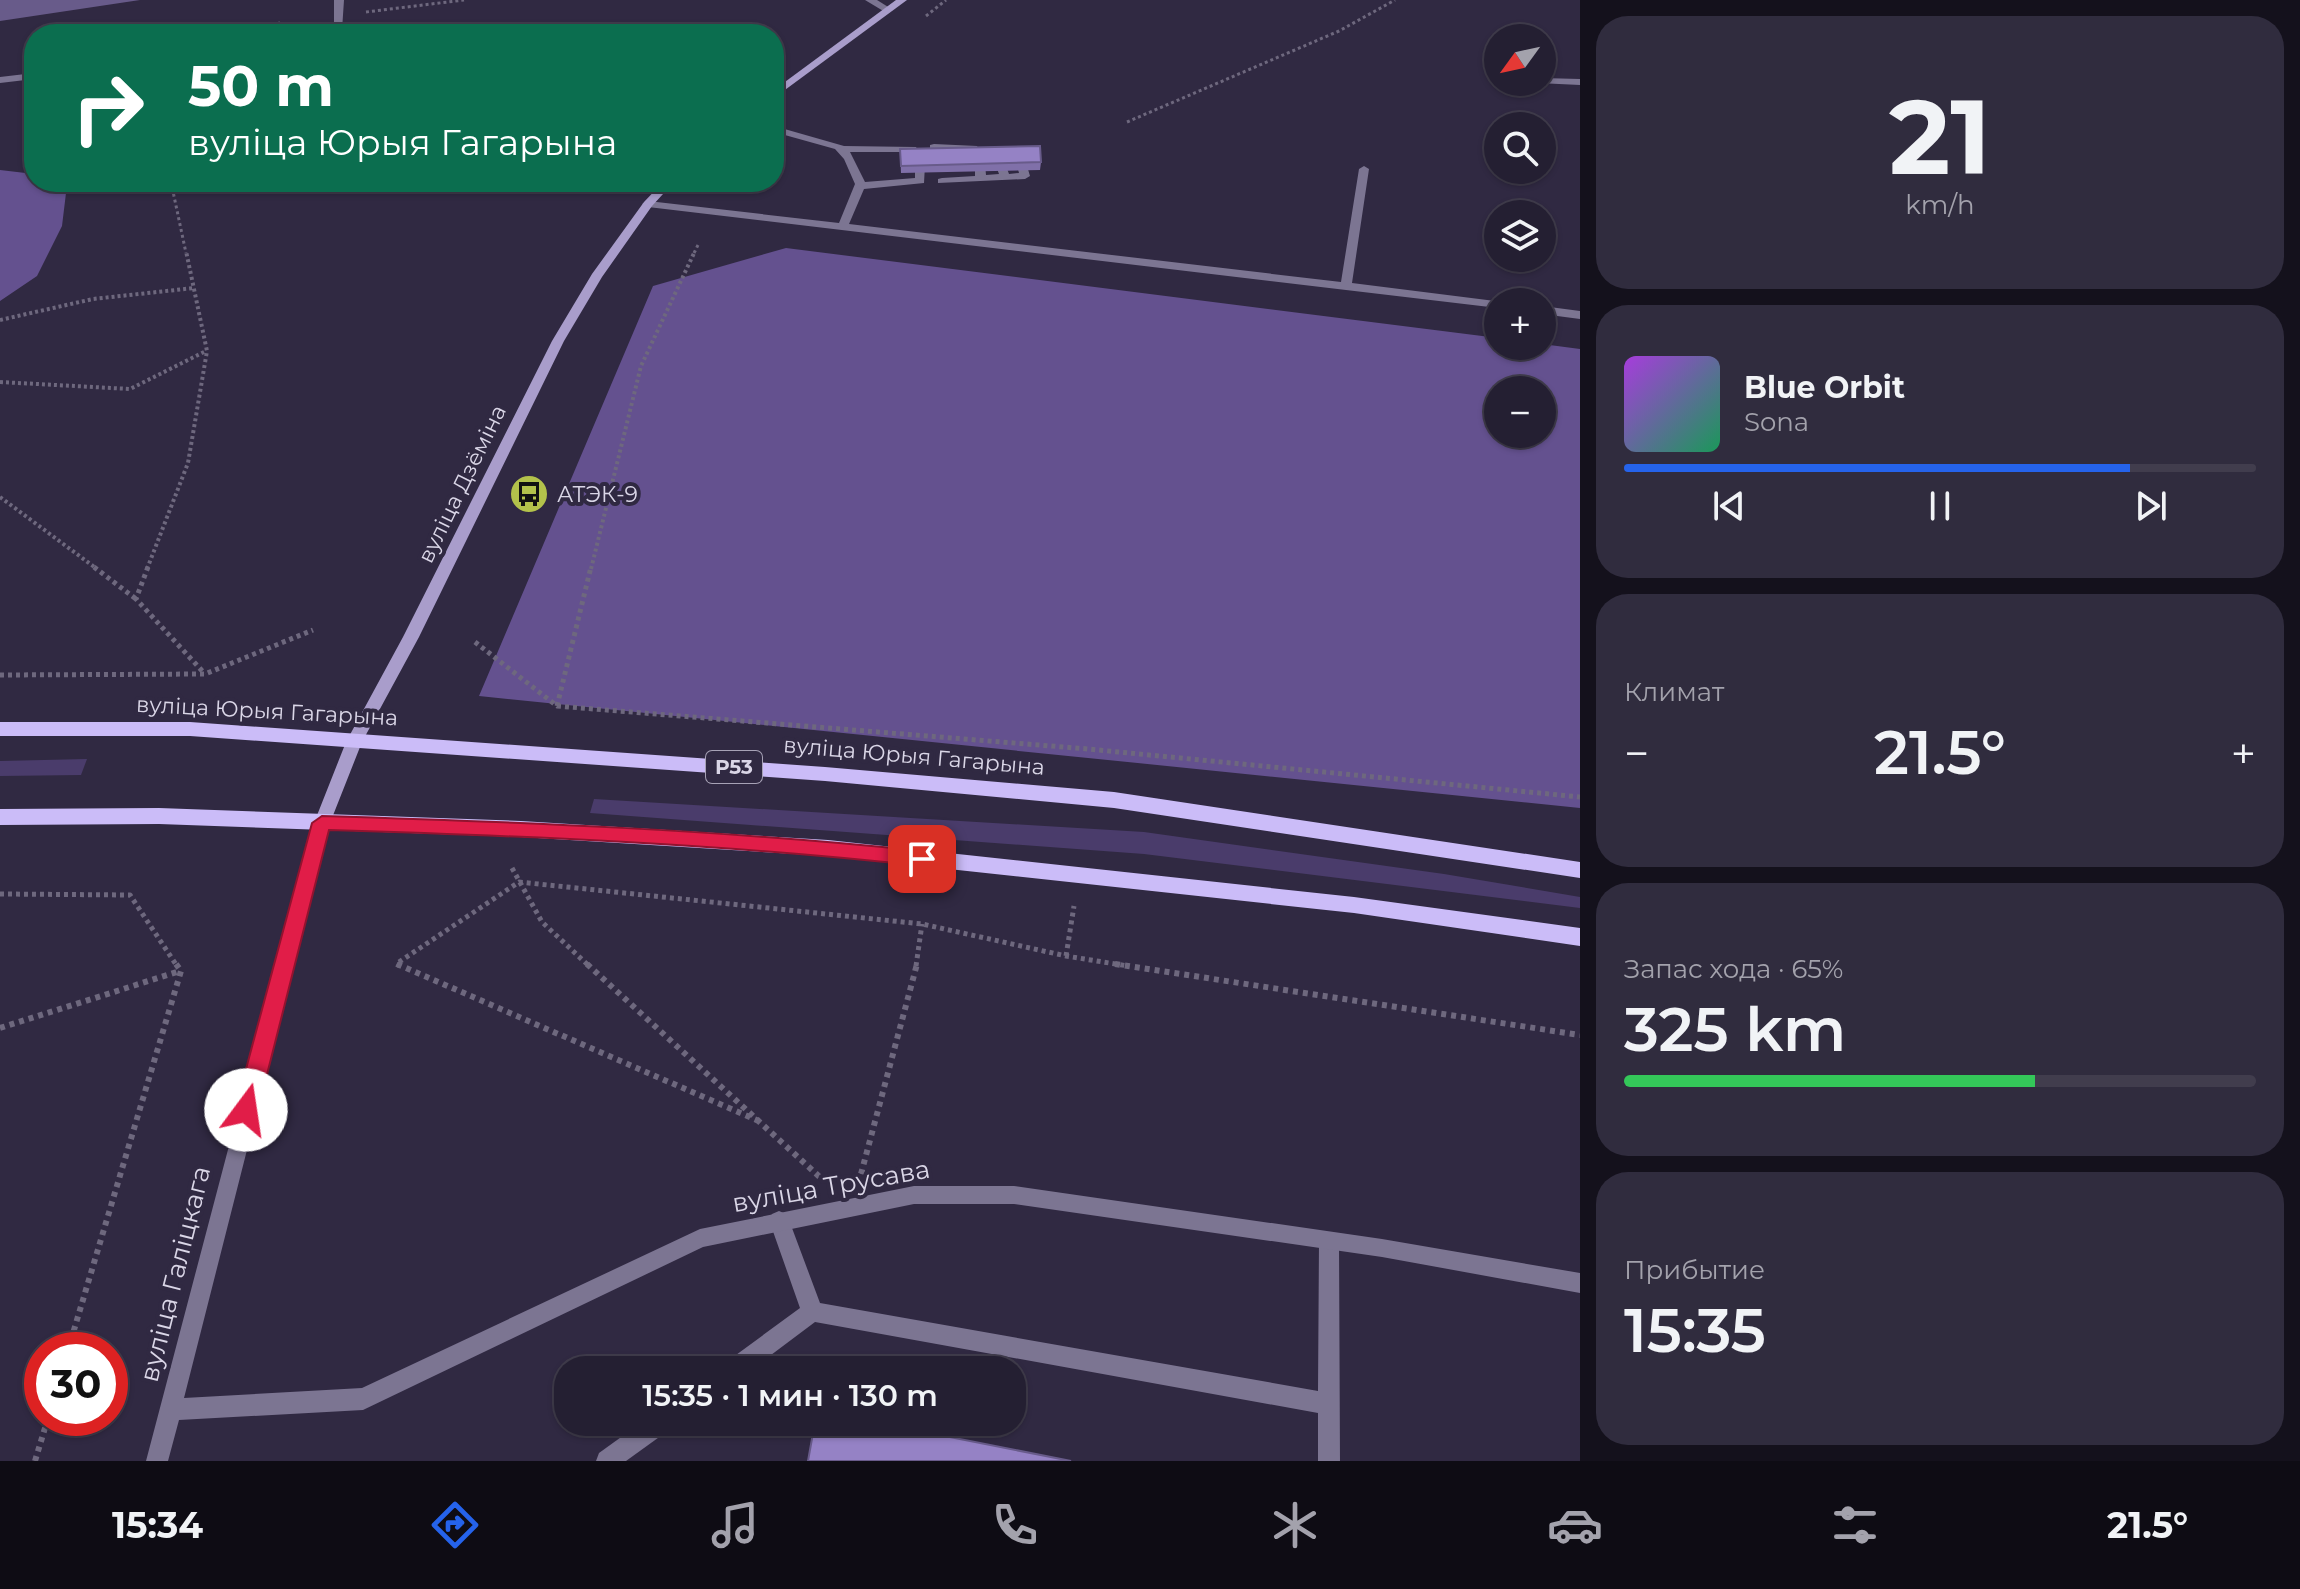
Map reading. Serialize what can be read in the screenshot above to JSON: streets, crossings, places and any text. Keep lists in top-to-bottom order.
{
  "streets": {
    "main road": ["вуліца Дзёміна", "вуліца Юрыя Гагарына", "Р53"],
    "street": ["вуліца Трусава", "вуліца Галіцкага"]
  },
  "crossings": [
    ["вуліца Дзёміна", "вуліца Юрыя Гагарына"],
    ["вуліца Дзёміна", "вуліца Галіцкага"],
    ["вуліца Трусава", "вуліца Галіцкага"]
  ],
  "places": {
    "bus stop": ["АТЭК-9"]
  },
  "north": "bottom left",
  "page": {
    "tile": [
      ["21", "km/h"],
      "Климат",
      ["Запас хода · 65%", "325 km"],
      ["Прибытие", "15:35"]
    ],
    "map_buttons": ["+", "−"],
    "turn": ["50 m", "вуліца Юрыя Гагарына"],
    "song": ["Blue Orbit", "Sona"],
    "heat": ["−", "21.5°", "+"],
    "limit": "30",
    "trip": "15:35 · 1 мин · 130 m",
    "tabs": ["15:34", "21.5°"]
  }
}
